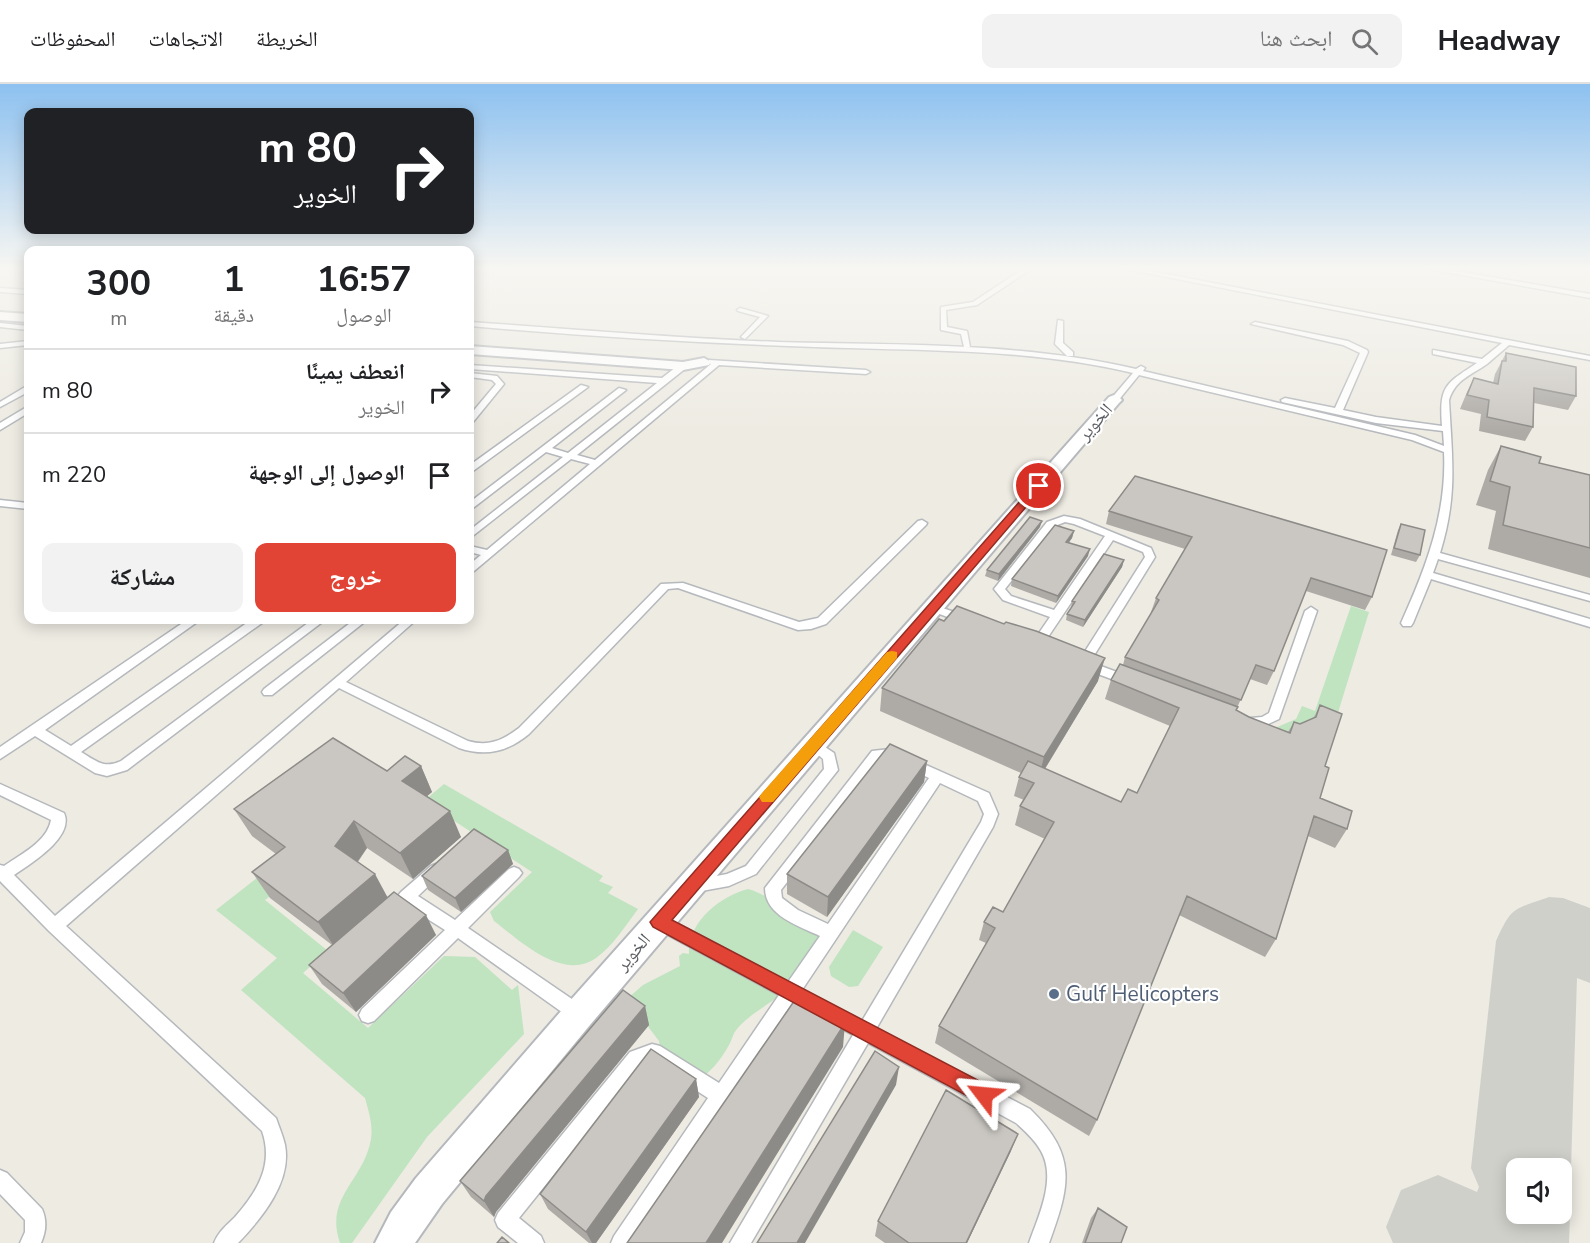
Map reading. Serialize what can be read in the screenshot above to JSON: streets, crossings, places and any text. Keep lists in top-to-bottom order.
{
  "streets": {
    "street": ["الخوير"]
  },
  "places": ["Gulf Helicopters"],
  "page": {
    "header": "Headway",
    "search": "ابحث هنا",
    "nav": ["الخريطة", "الاتجاهات", "المحفوظات"],
    "turn": ["80 m", "الخوير"],
    "eta": [
      "16:57",
      "الوصول",
      "1",
      "دقيقة",
      "300",
      "m"
    ],
    "list": [
      {
        "name": "انعطف يمينًا",
        "note": "الخوير",
        "value": "80 m"
      },
      {
        "name": "الوصول إلى الوجهة",
        "value": "220 m"
      }
    ],
    "buttons": ["خروج", "مشاركة"]
  }
}
